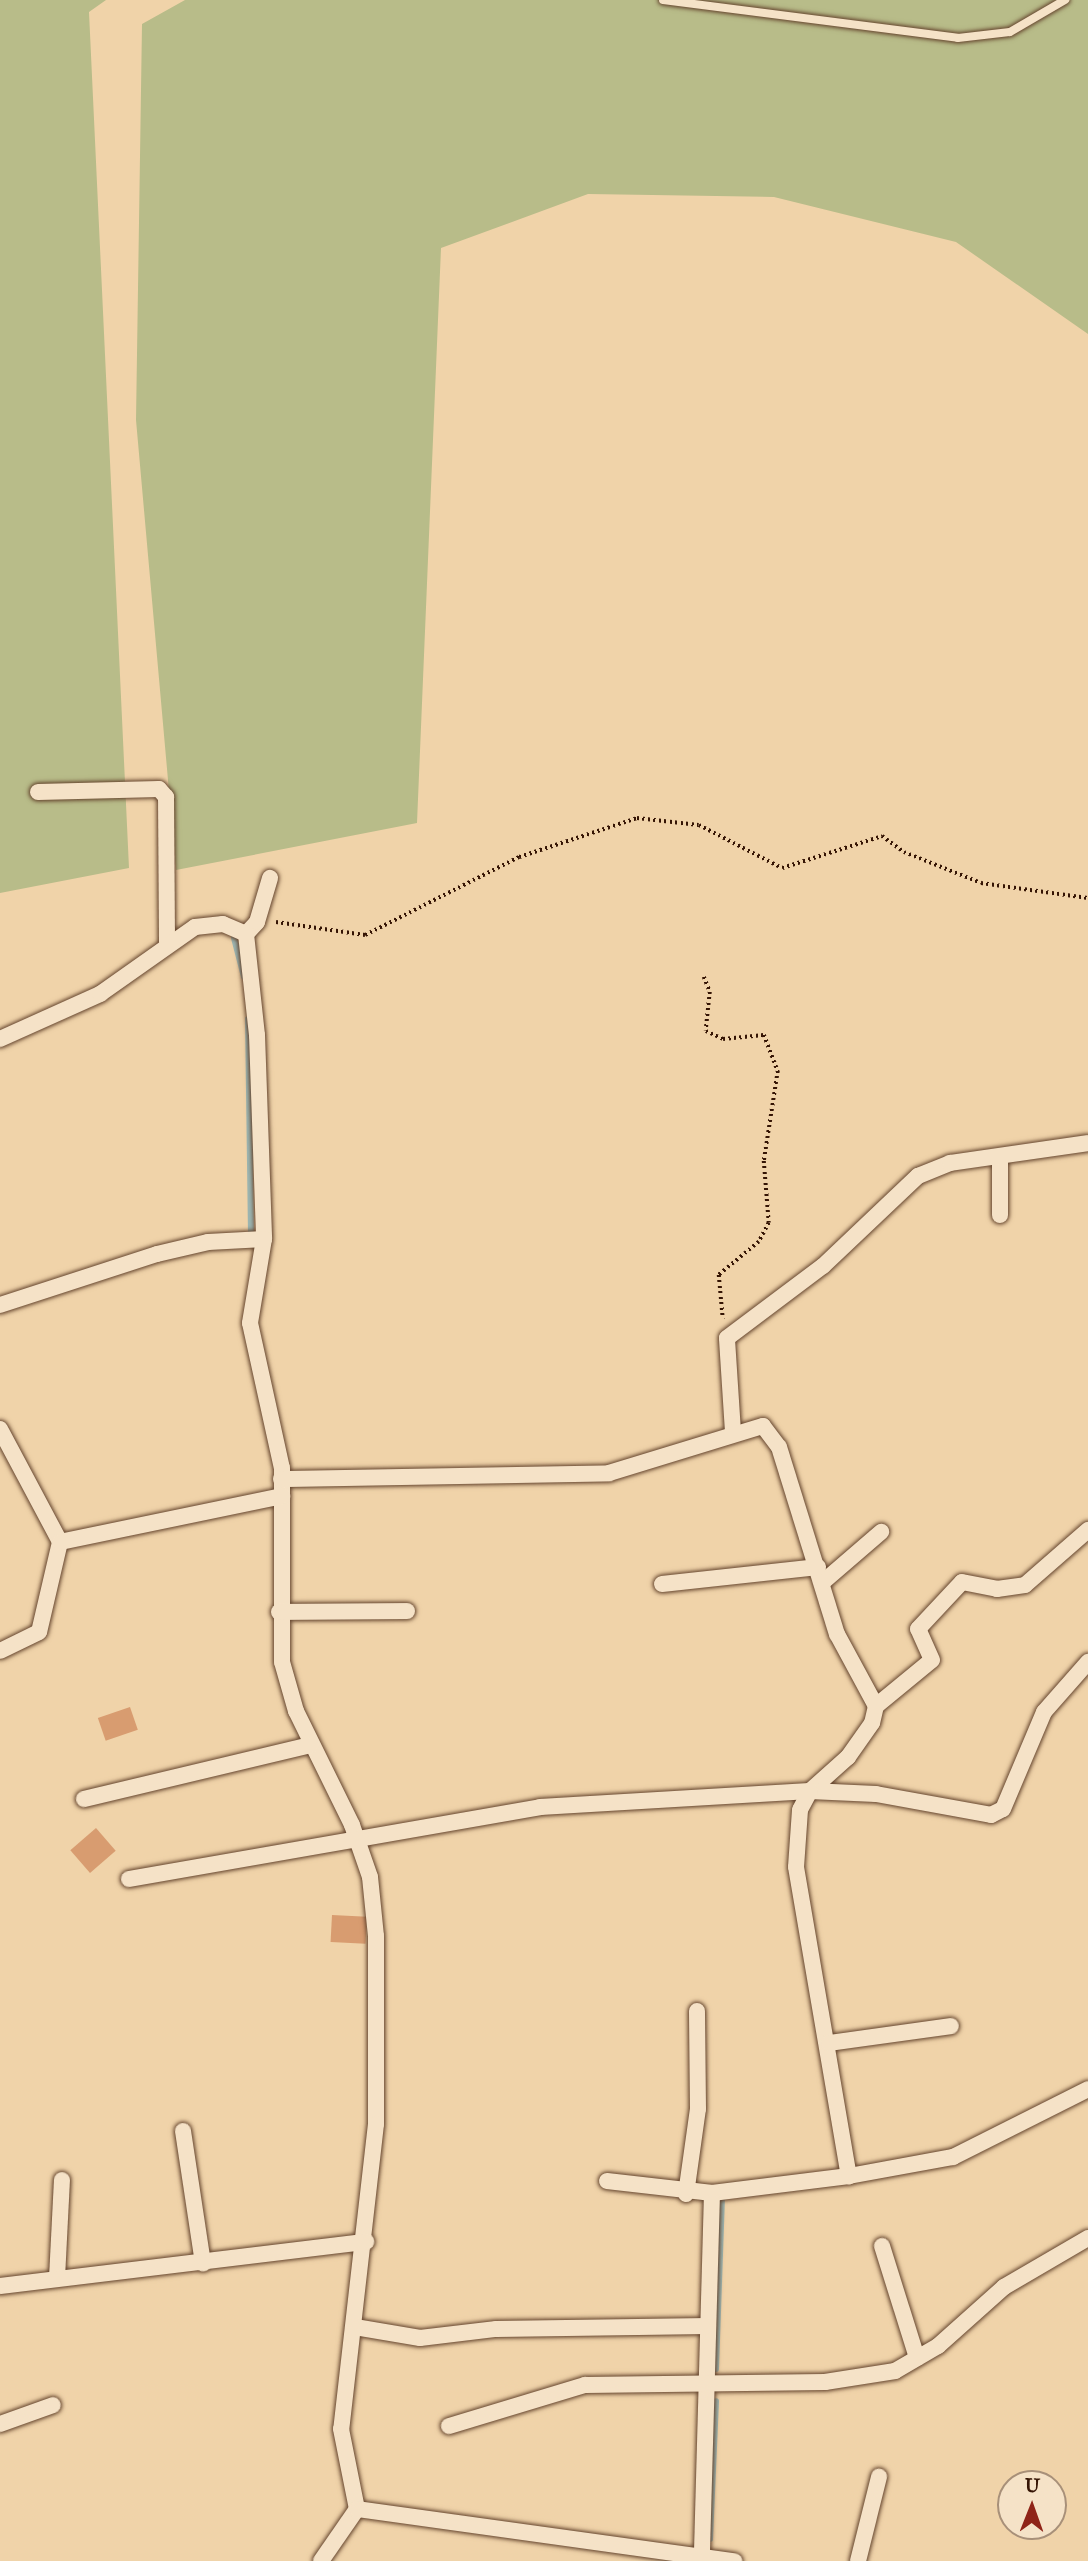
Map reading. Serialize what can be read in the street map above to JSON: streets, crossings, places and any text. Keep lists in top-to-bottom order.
{
  "north": "top"
}
